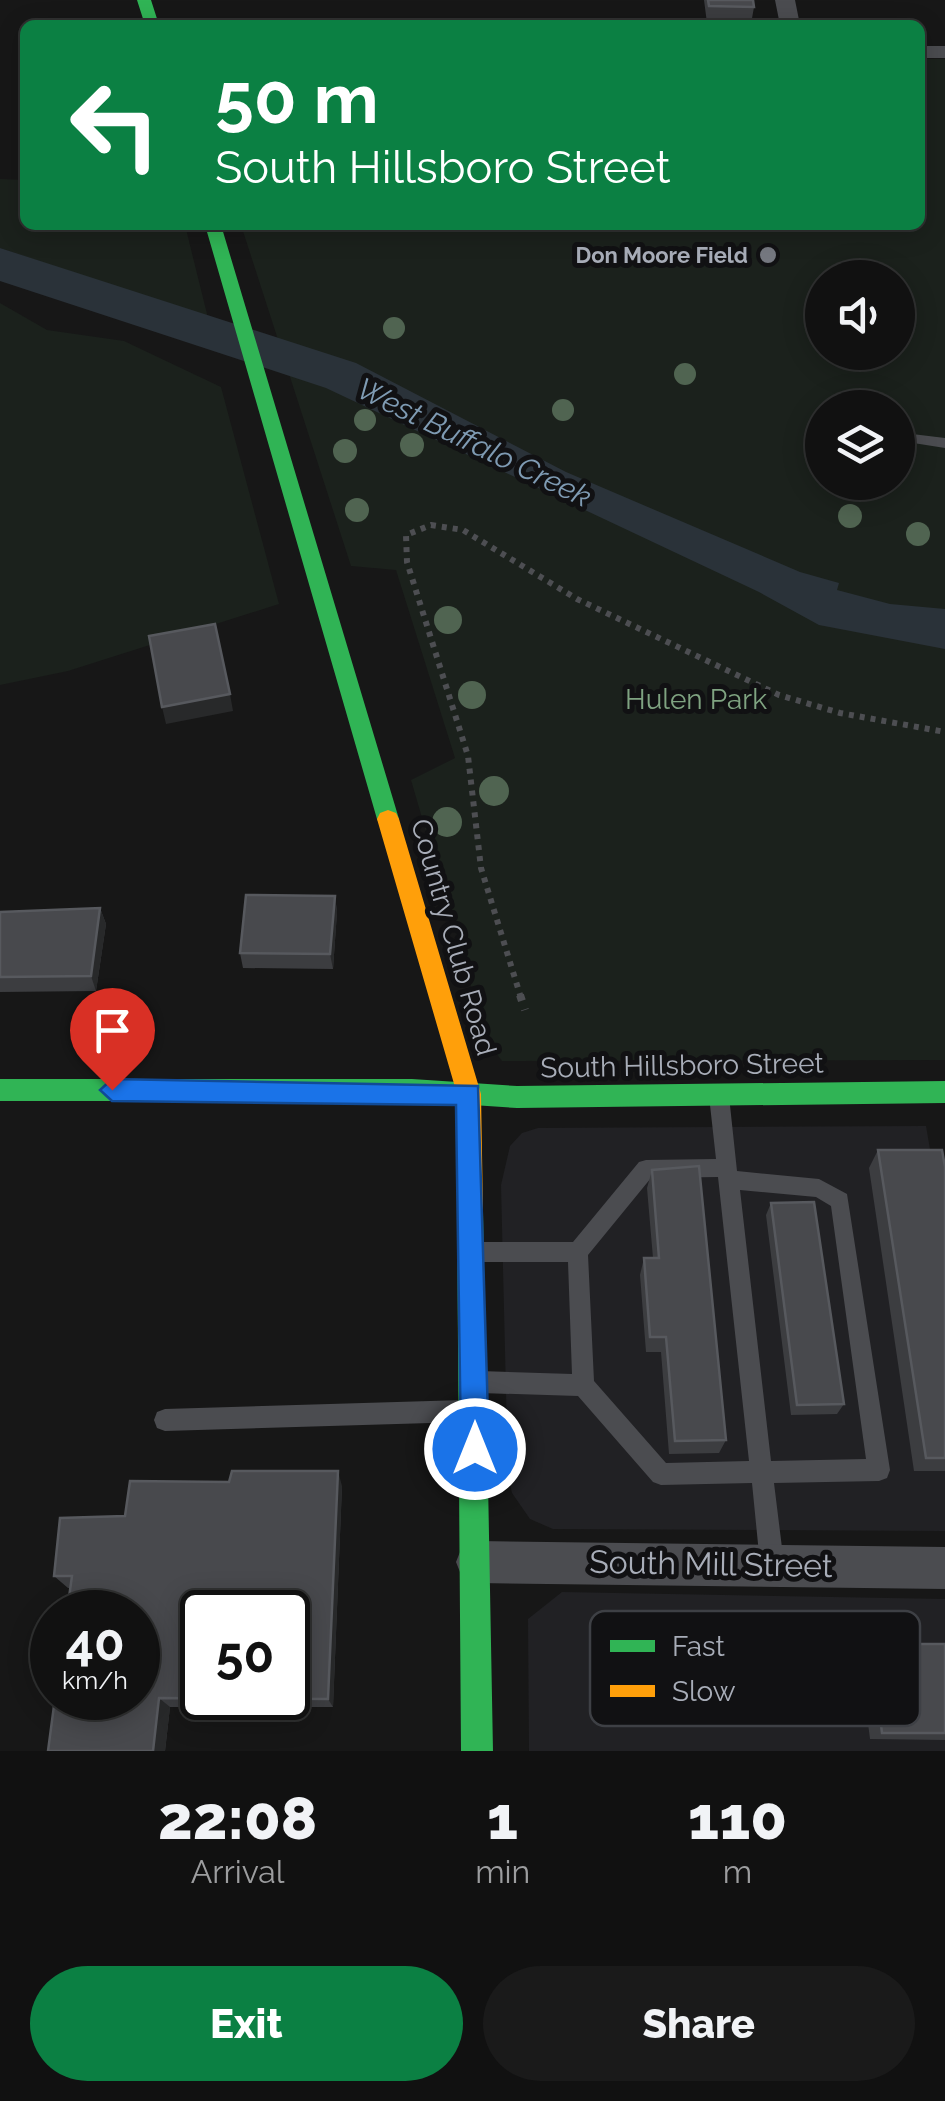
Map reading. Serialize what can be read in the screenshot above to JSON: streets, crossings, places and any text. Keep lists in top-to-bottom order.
{
  "streets": {
    "main road": ["Country Club Road", "South Hillsboro Street"],
    "street": ["South Mill Street"]
  },
  "crossings": [
    ["Country Club Road", "South Hillsboro Street"],
    ["Country Club Road", "South Mill Street"]
  ],
  "water": ["West Buffalo Creek"],
  "parks": ["Hulen Park"],
  "places": ["Don Moore Field"],
  "legend": ["Fast", "Slow"],
  "page": {
    "turn": ["50 m", "South Hillsboro Street"],
    "speed": "40 km/h",
    "limit": "50",
    "eta": [
      "22:08",
      "Arrival",
      "1",
      "min",
      "110",
      "m"
    ],
    "buttons": ["Exit", "Share"]
  }
}
